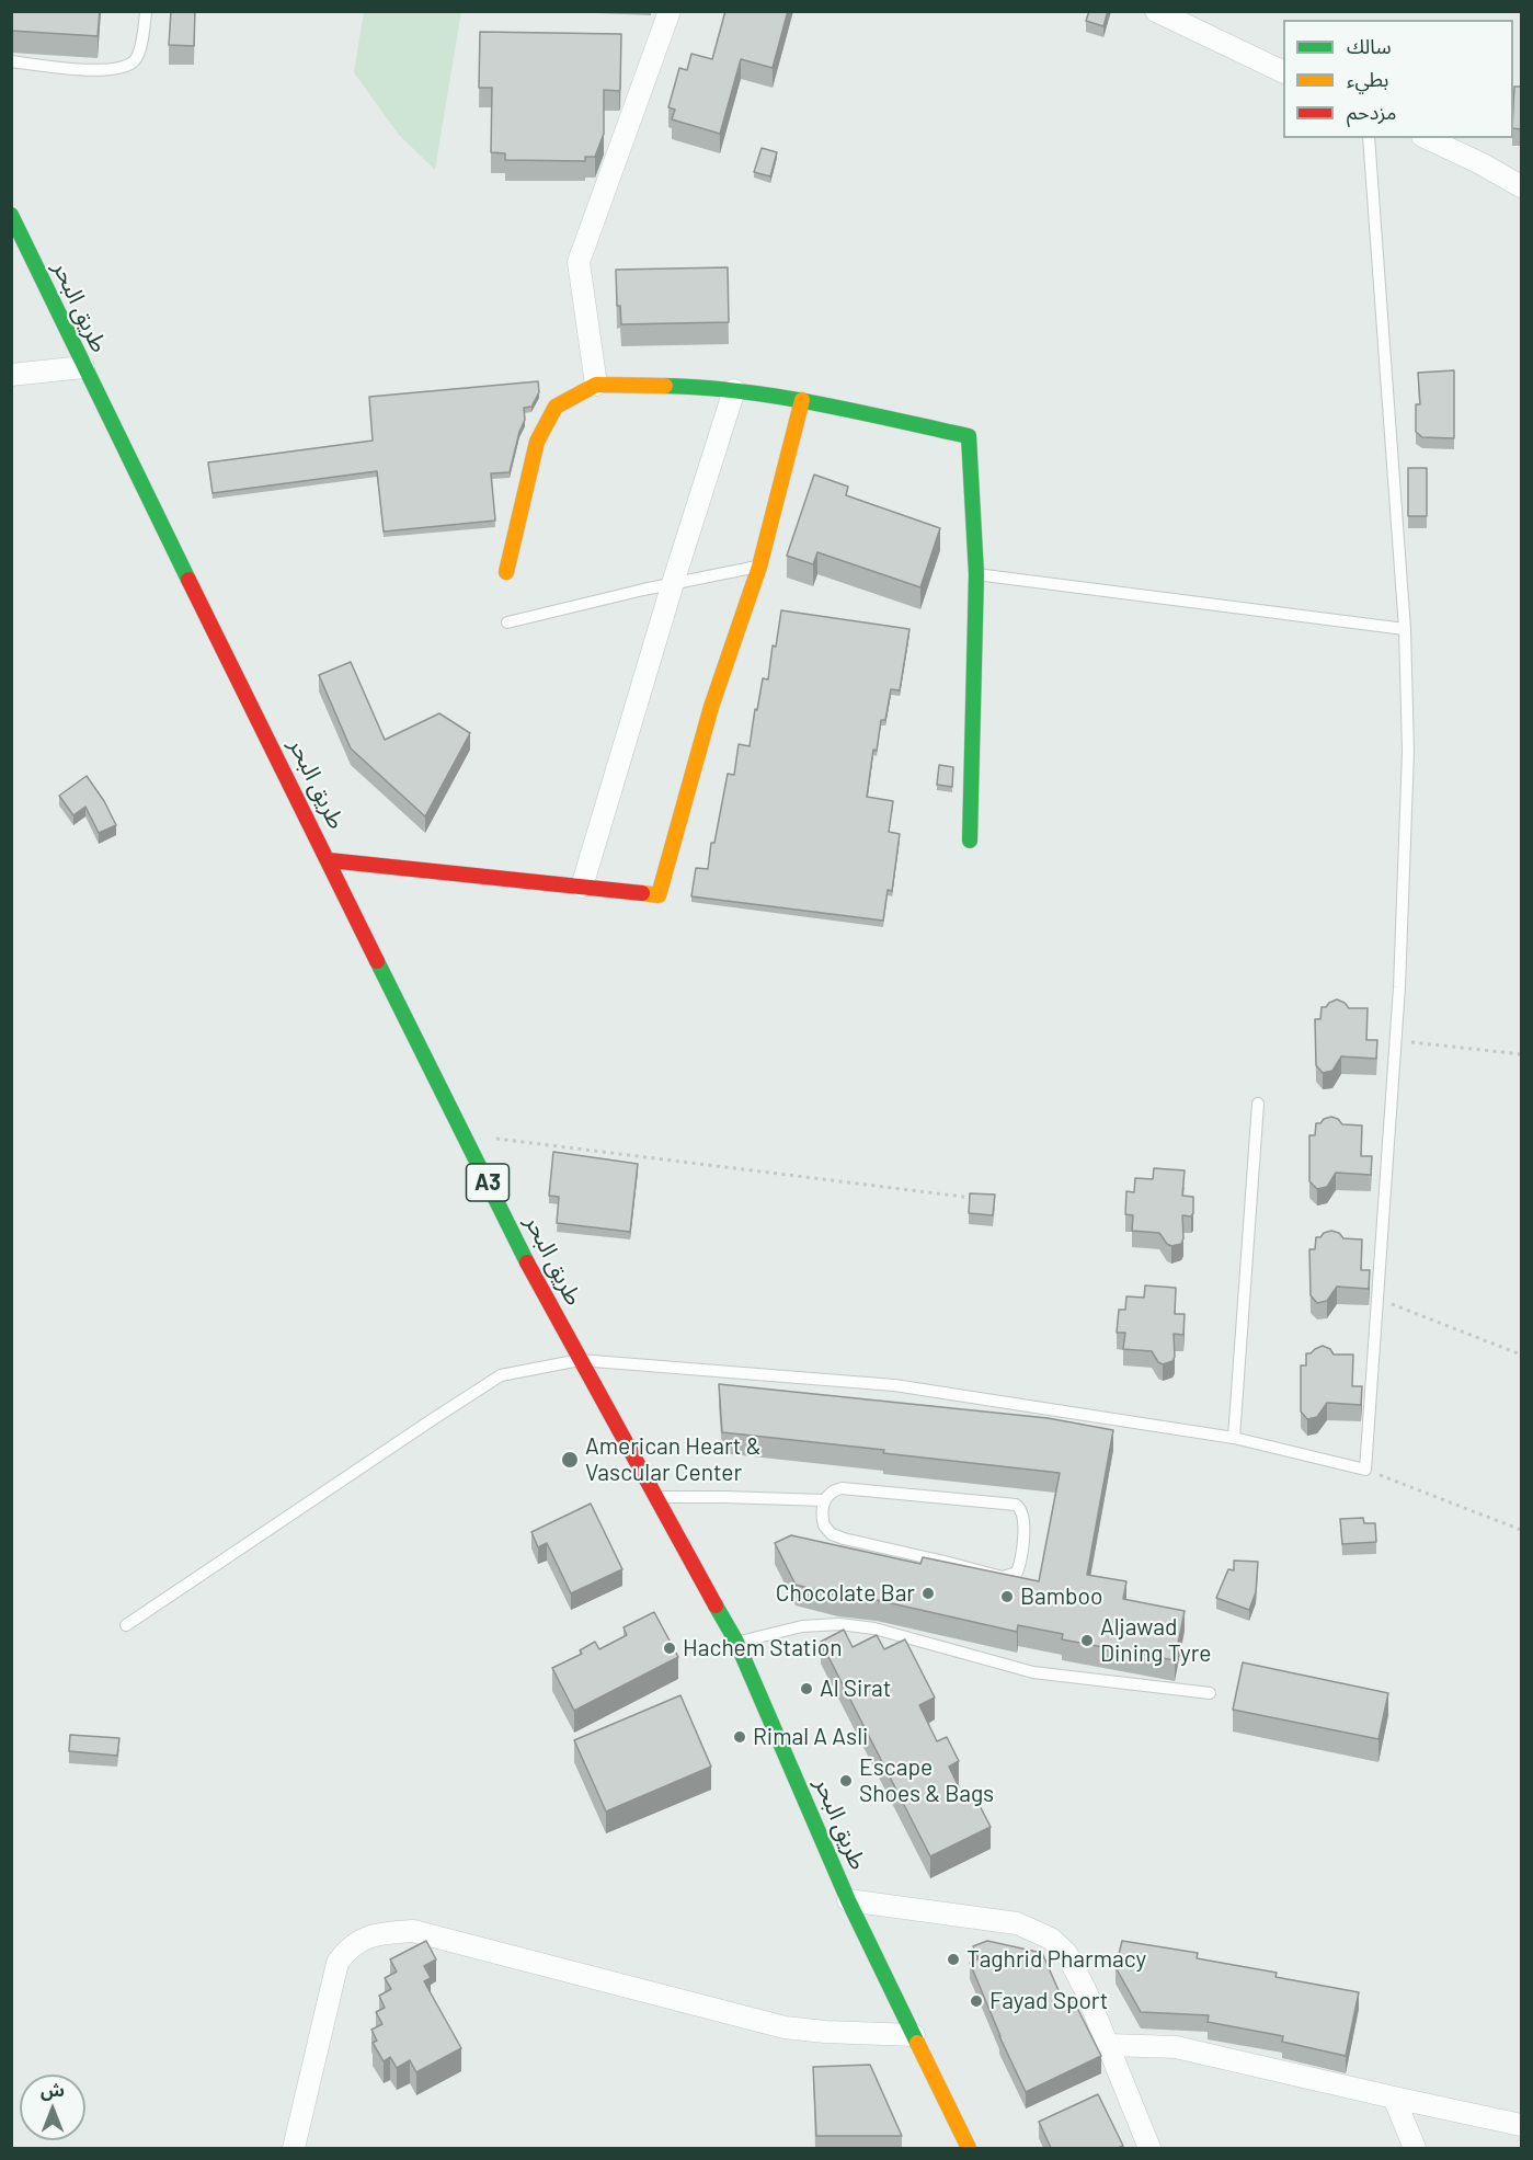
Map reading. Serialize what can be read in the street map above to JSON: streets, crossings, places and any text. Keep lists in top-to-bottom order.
{
  "streets": {
    "main road": ["طريق البحر", "A3"]
  },
  "places": [
    "American Heart & Vascular Center",
    "Chocolate Bar",
    "Bamboo",
    "Aljawad Dining Tyre",
    "Hachem Station",
    "Al Sirat",
    "Rimal A Asli",
    "Escape Shoes & Bags",
    "Taghrid Pharmacy",
    "Fayad Sport"
  ],
  "legend": ["سالك", "بطيء", "مزدحم"],
  "north": "top"
}
